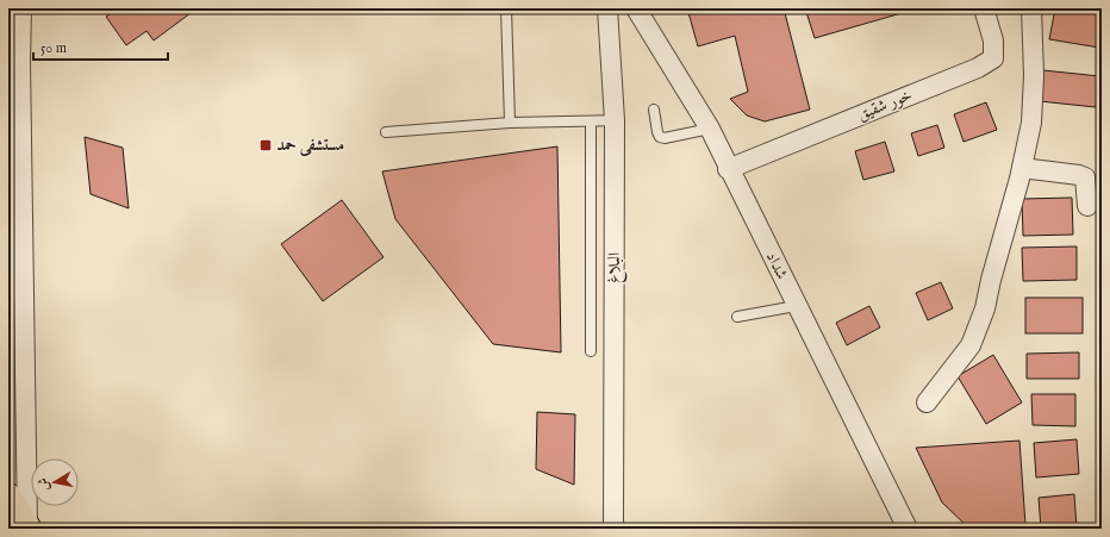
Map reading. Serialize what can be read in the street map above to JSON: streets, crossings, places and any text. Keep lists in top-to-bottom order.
{
  "streets": {
    "street": ["خور شقيق", "شداد", "البلاغ"]
  },
  "crossings": [
    ["خور شقيق", "شداد"]
  ],
  "places": {
    "transit": ["مستشفى حمد"]
  },
  "scale_bar": "50 m",
  "north": "left"
}
